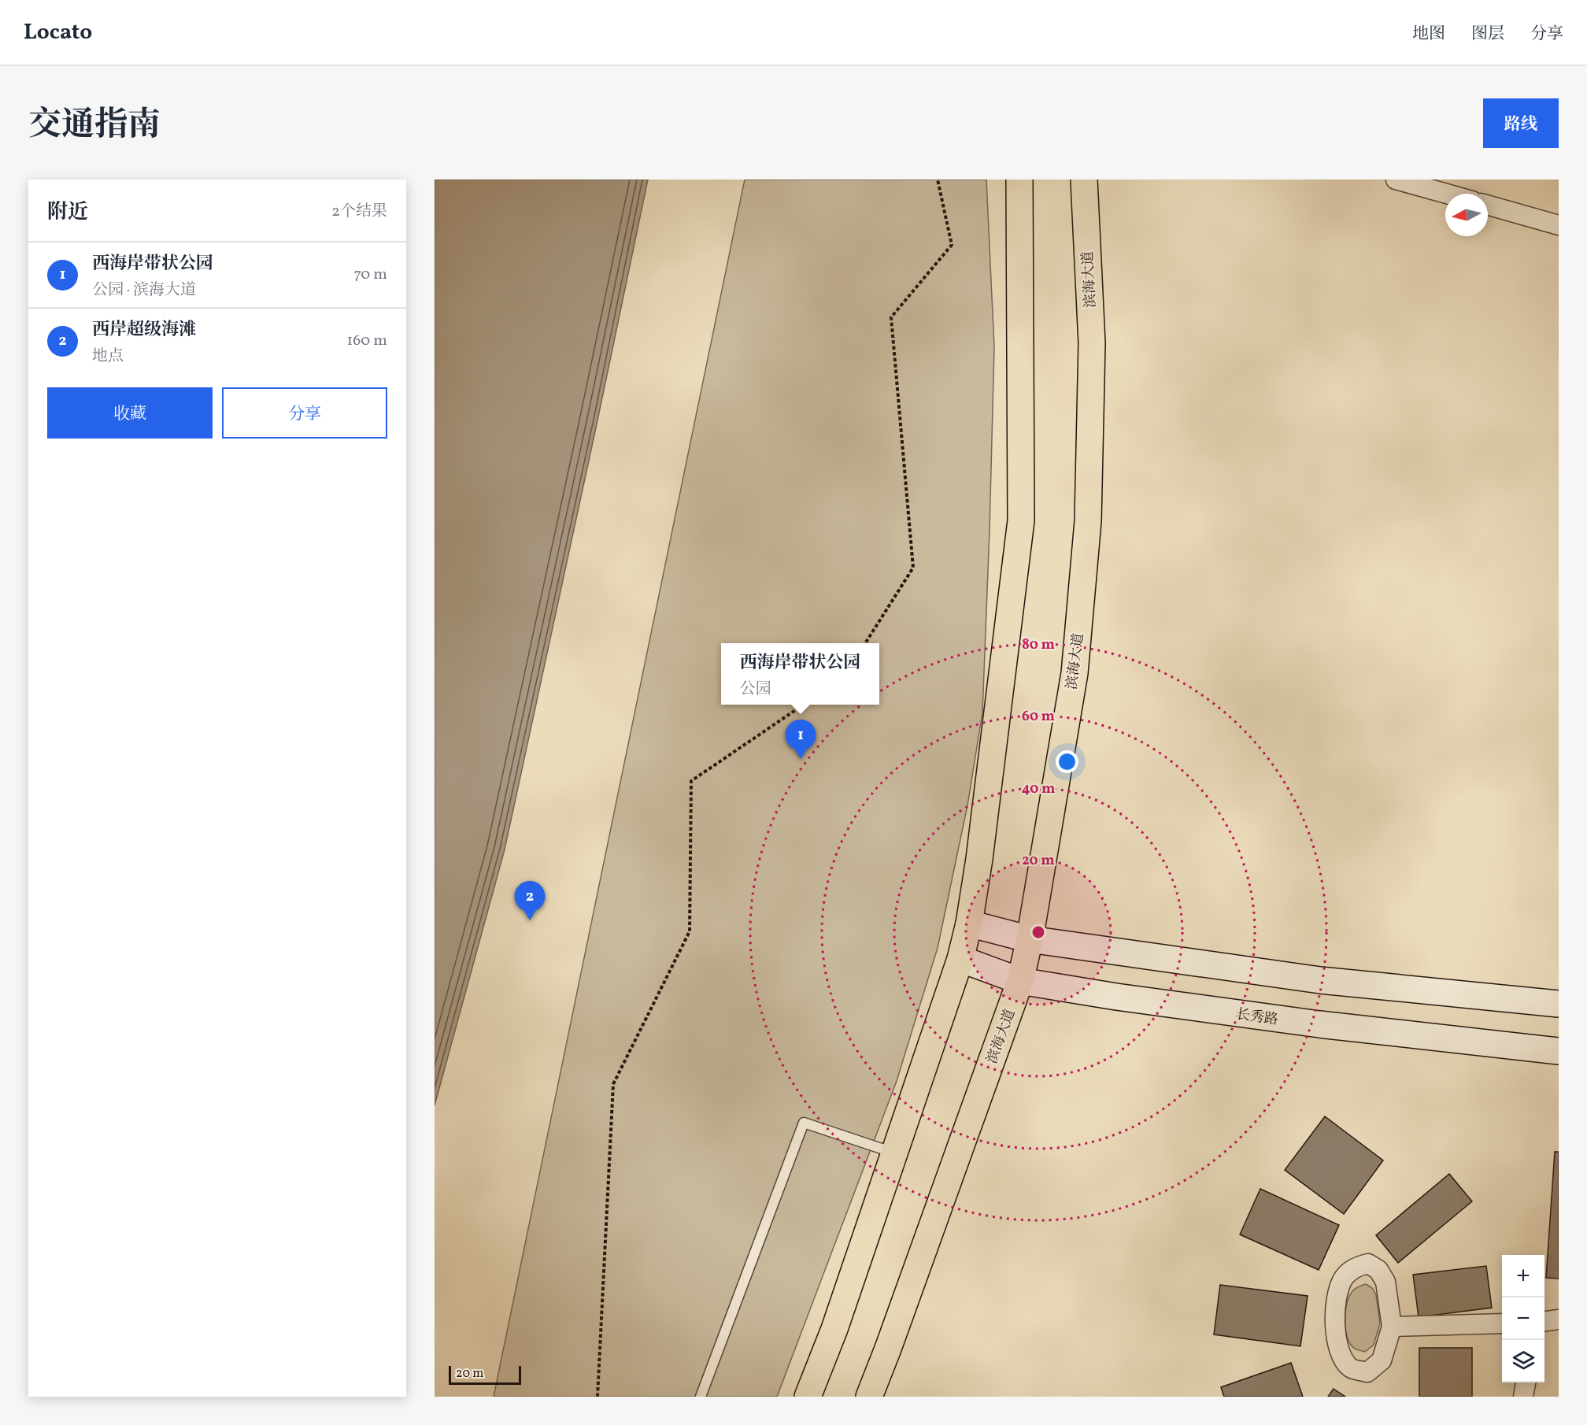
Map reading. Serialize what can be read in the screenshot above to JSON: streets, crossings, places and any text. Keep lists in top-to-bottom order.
{
  "streets": {
    "highway": ["滨海大道"],
    "main road": ["长秀路"]
  },
  "crossings": [
    ["滨海大道", "长秀路"]
  ],
  "scale_bar": "20 m",
  "north": "left",
  "page": {
    "header": "Locato",
    "nav": ["地图", "图层", "分享"],
    "title": "交通指南",
    "buttons": [
      "路线",
      ["收藏", "分享"]
    ],
    "heading": ["附近", "2个结果"],
    "list": [
      {
        "mark": "1",
        "name": "西海岸带状公园",
        "note": "公园 · 滨海大道",
        "value": "70 m"
      },
      {
        "mark": "2",
        "name": "西岸超级海滩",
        "note": "地点",
        "value": "160 m"
      }
    ],
    "popup": ["西海岸带状公园", "公园"],
    "pins": ["1", "2"],
    "map_buttons": ["+", "−"],
    "scale": "20 m"
  },
  "rings": [
    "80 m",
    "60 m",
    "40 m",
    "20 m"
  ]
}
